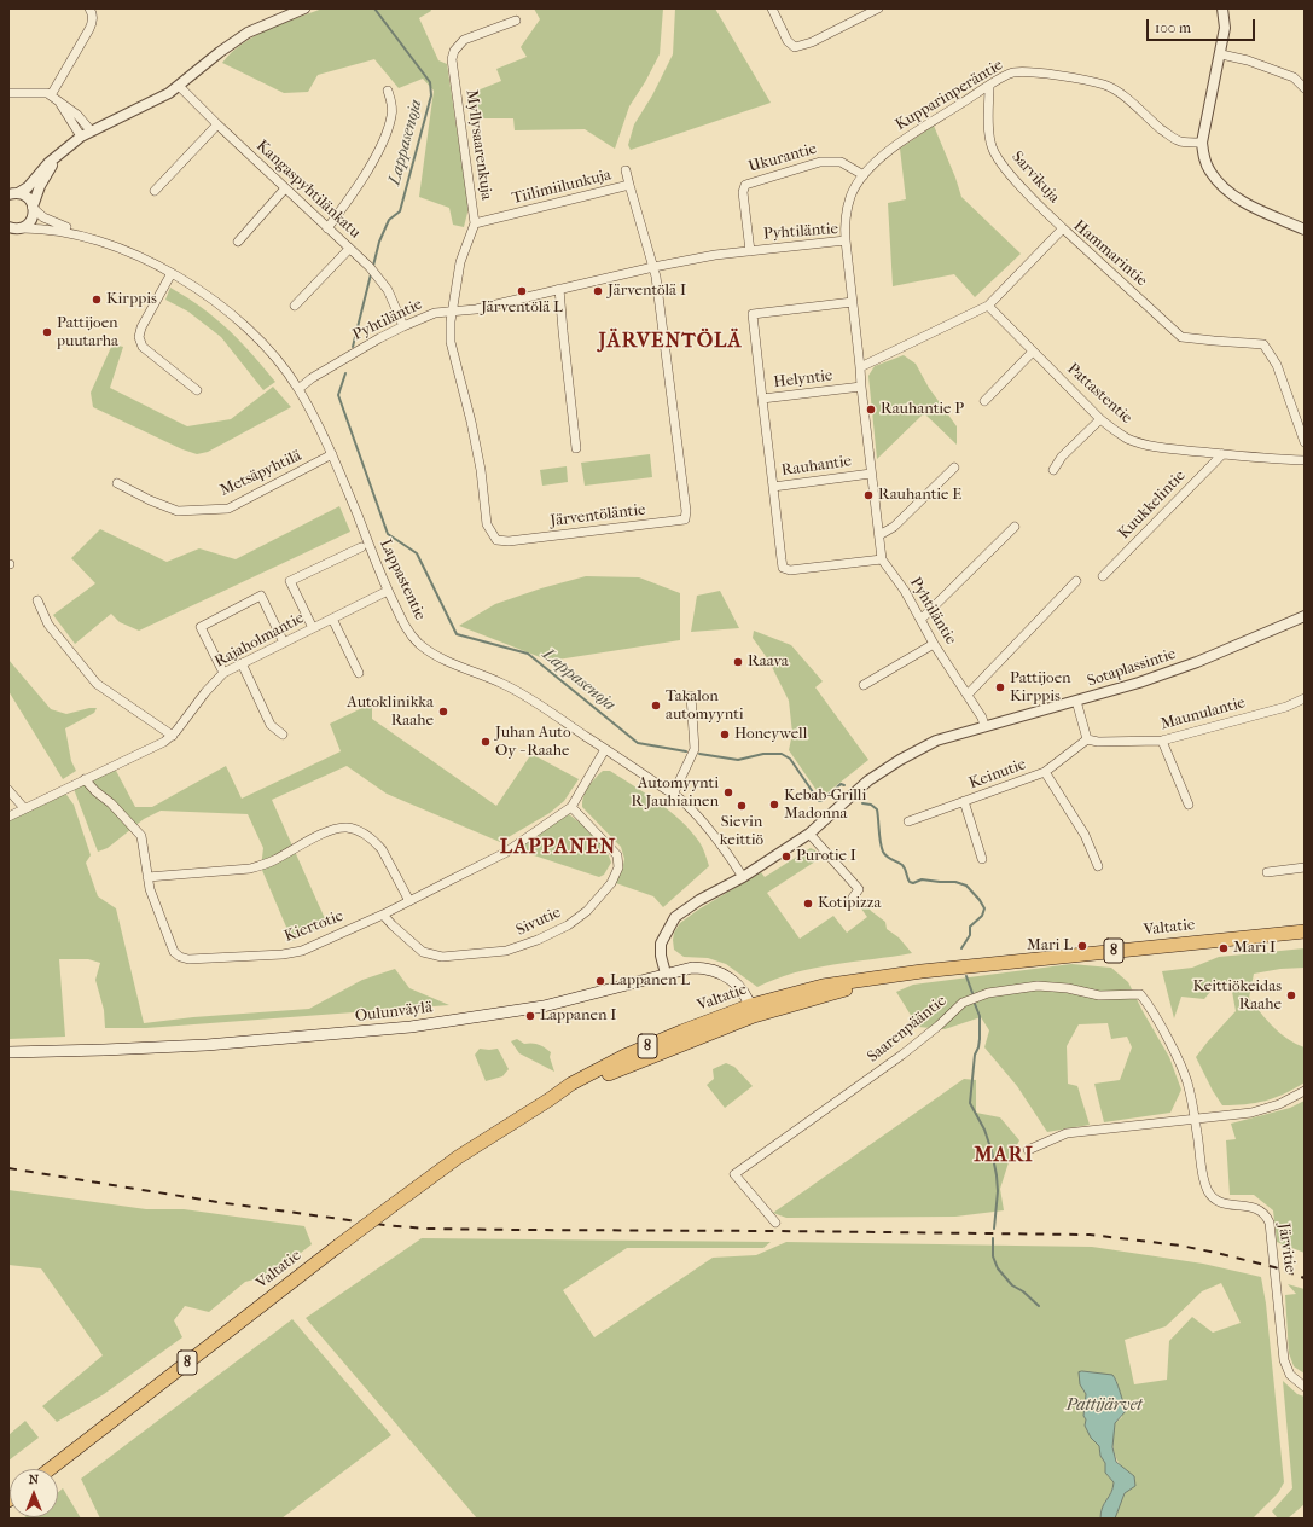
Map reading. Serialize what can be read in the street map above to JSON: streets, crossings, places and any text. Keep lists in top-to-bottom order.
{
  "streets": {
    "highway": ["Valtatie", "8"],
    "main road": ["Oulunväylä"],
    "street": [
      "Kupparinperäntie",
      "Myllysaarenkuja",
      "Ukurantie",
      "Sarvikuja",
      "Tiilimiilunkuja",
      "Kangaspyhtilänkatu",
      "Pyhtiläntie",
      "Hammarintie",
      "Helyntie",
      "Pattastentie",
      "Rauhantie",
      "Metsäpyhtilä",
      "Kuukkelintie",
      "Järventöläntie",
      "Lappastentie",
      "Rajaholmantie",
      "Sotaplassintie",
      "Maunulantie",
      "Keinutie",
      "Sivutie",
      "Kiertotie",
      "Saarenpääntie",
      "Järvitie"
    ]
  },
  "crossings": [
    ["Kupparinperäntie", "Ukurantie"],
    ["Kupparinperäntie", "Sarvikuja"],
    ["Kupparinperäntie", "Pyhtiläntie"],
    ["Myllysaarenkuja", "Tiilimiilunkuja"],
    ["Myllysaarenkuja", "Pyhtiläntie"],
    ["Myllysaarenkuja", "Järventöläntie"],
    ["Ukurantie", "Pyhtiläntie"],
    ["Sarvikuja", "Hammarintie"],
    ["Tiilimiilunkuja", "Pyhtiläntie"],
    ["Tiilimiilunkuja", "Järventöläntie"],
    ["Kangaspyhtilänkatu", "Pyhtiläntie"],
    ["Pyhtiläntie", "Hammarintie"],
    ["Pyhtiläntie", "Helyntie"],
    ["Pyhtiläntie", "Rauhantie"],
    ["Pyhtiläntie", "Järventöläntie"],
    ["Pyhtiläntie", "Lappastentie"],
    ["Pyhtiläntie", "Sotaplassintie"],
    ["Hammarintie", "Pattastentie"],
    ["Pattastentie", "Kuukkelintie"],
    ["Metsäpyhtilä", "Lappastentie"],
    ["Lappastentie", "Rajaholmantie"],
    ["Lappastentie", "Sotaplassintie"],
    ["Lappastentie", "Kiertotie"],
    ["Rajaholmantie", "Kiertotie"],
    ["Sotaplassintie", "Oulunväylä"],
    ["Maunulantie", "Keinutie"],
    ["Sivutie", "Kiertotie"],
    ["Valtatie", "Oulunväylä"],
    ["Saarenpääntie", "Järvitie"]
  ],
  "districts": ["JÄRVENTÖLÄ", "LAPPANEN", "MARI"],
  "water": ["Lappasenoja", "Pattijärvet"],
  "places": [
    "Järventölä L",
    "Järventölä I",
    "Kirppis",
    "Pattijoen puutarha",
    "Rauhantie P",
    "Rauhantie E",
    "Raava",
    "Pattijoen Kirppis",
    "Takalon automyynti",
    "Autoklinikka Raahe",
    "Honeywell",
    "Juhan Auto Oy - Raahe",
    "Automyynti R Jauhiainen",
    "Kebab-Grilli Madonna",
    "Sievin keittiö",
    "Purotie I",
    "Kotipizza",
    "Mari L",
    "Mari I",
    "Lappanen L",
    "Keittiökeidas Raahe",
    "Lappanen I"
  ],
  "scale_bar": "100 m",
  "north": "top"
}
